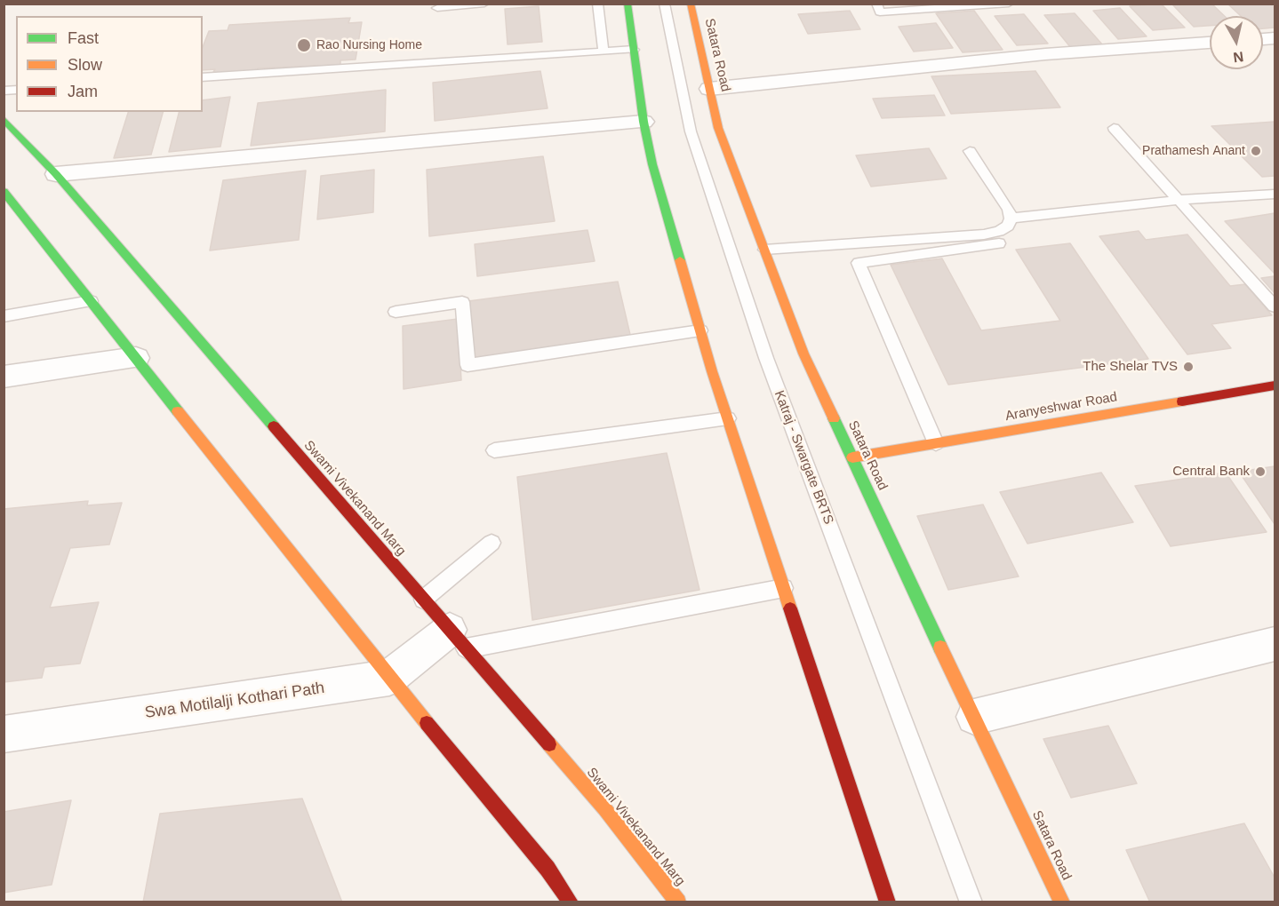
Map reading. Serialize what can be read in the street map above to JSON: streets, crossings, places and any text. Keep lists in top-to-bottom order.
{
  "streets": {
    "main road": ["Satara Road", "Aranyeshwar Road", "Swami Vivekanand Marg"],
    "street": ["Swa Motilalji Kothari Path"],
    "lane": ["Katraj - Swargate BRTS"]
  },
  "crossings": [
    ["Satara Road", "Aranyeshwar Road"]
  ],
  "places": [
    "Rao Nursing Home",
    "Prathamesh Anant",
    "The Shelar TVS",
    "Central Bank"
  ],
  "legend": ["Fast", "Slow", "Jam"],
  "north": "bottom"
}
